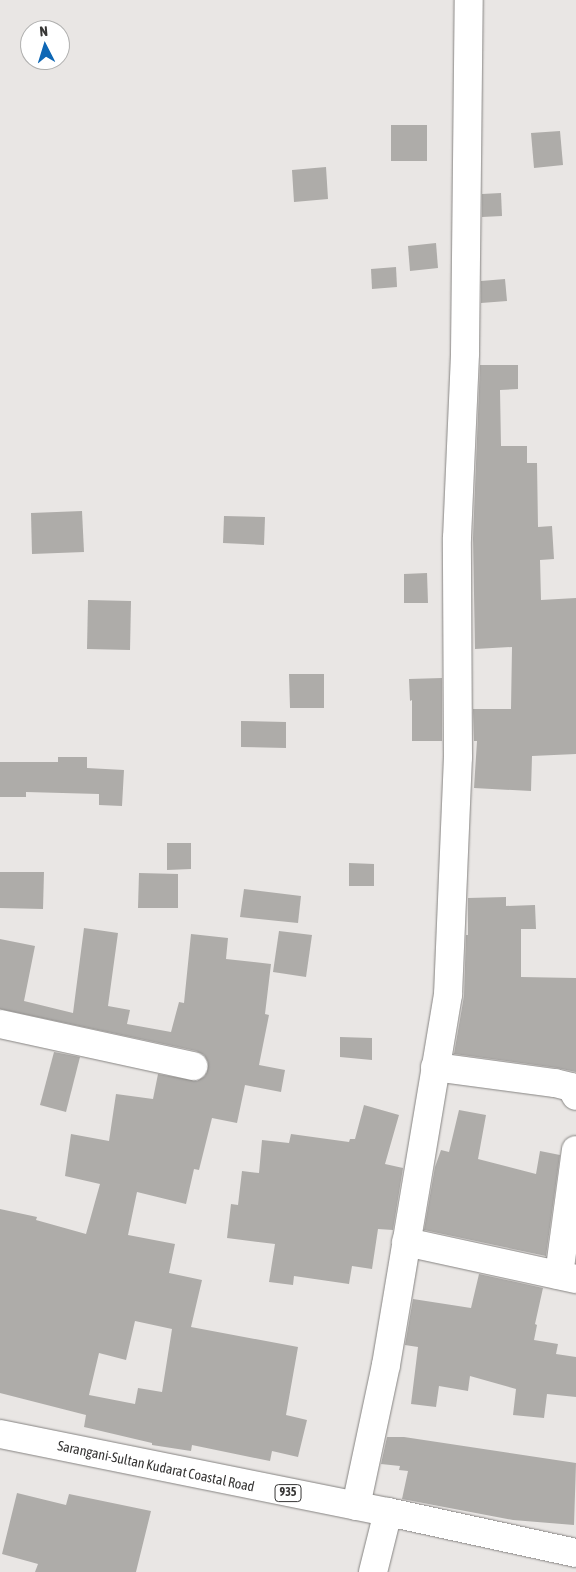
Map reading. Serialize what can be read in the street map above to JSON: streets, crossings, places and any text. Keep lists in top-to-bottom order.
{
  "streets": {
    "street": ["Sarangani-Sultan Kudarat Coastal Road", "935"]
  },
  "north": "top"
}
